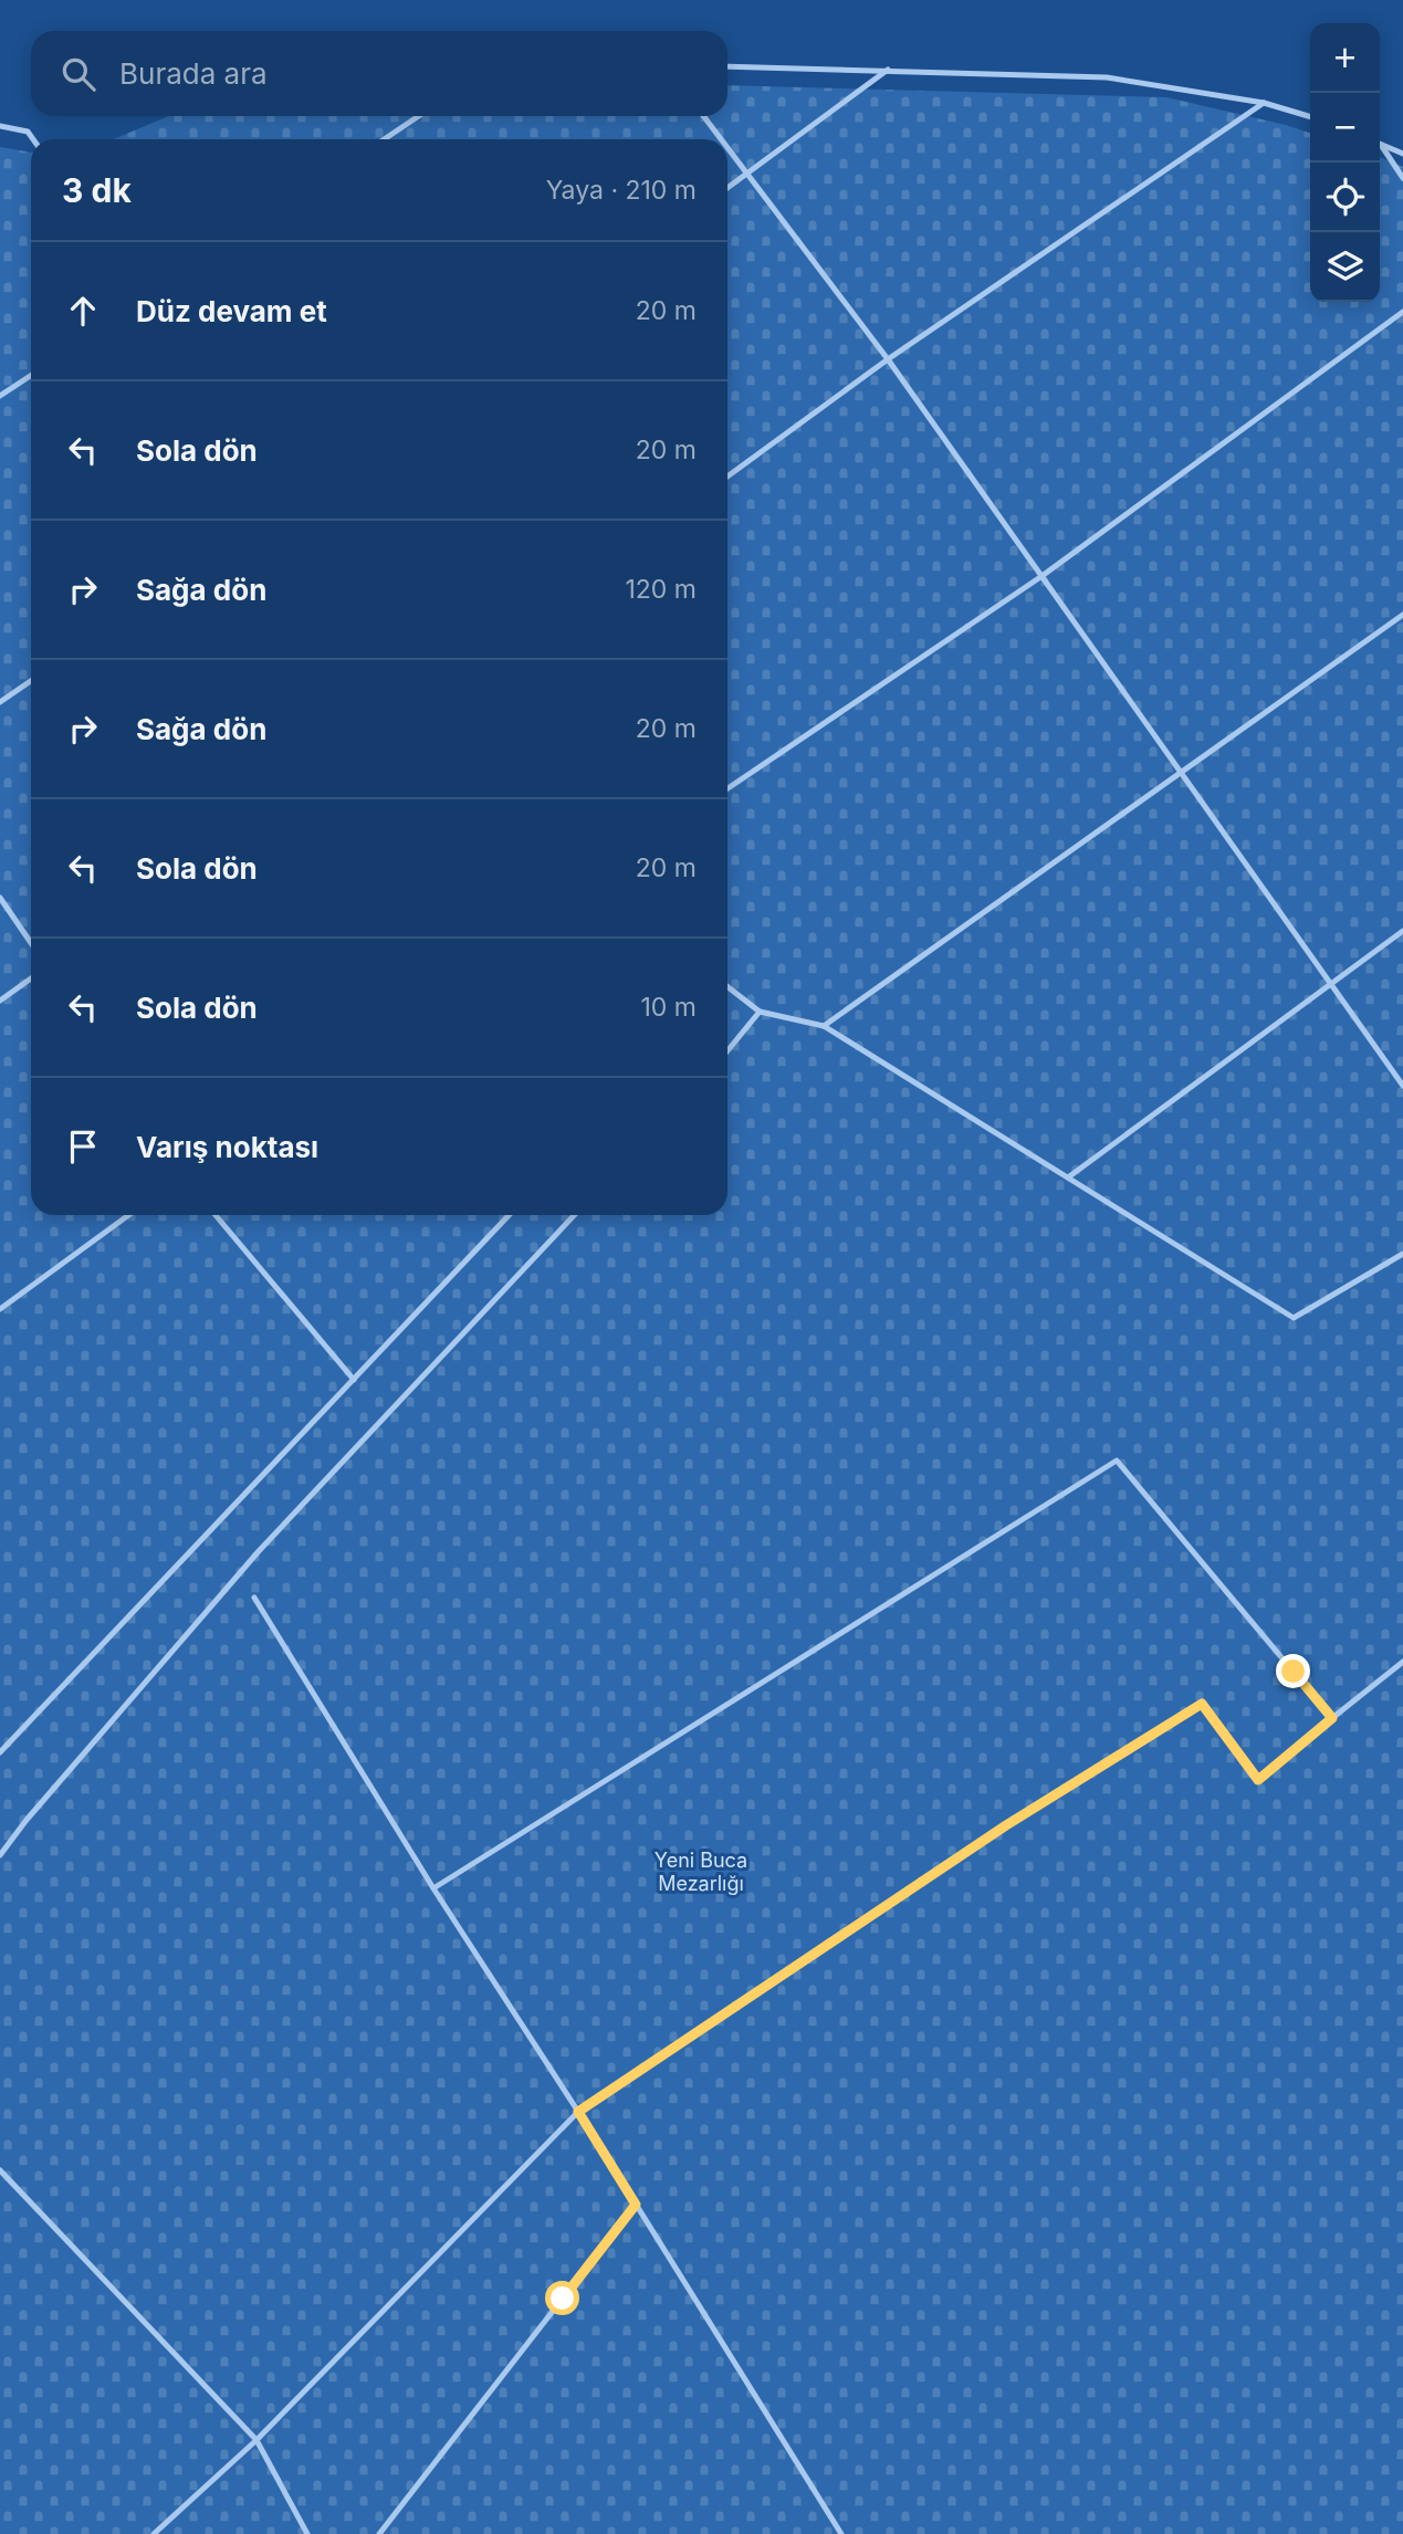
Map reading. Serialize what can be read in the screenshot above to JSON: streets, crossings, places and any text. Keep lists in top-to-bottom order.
{
  "parks": ["Yeni Buca Mezarlığı"],
  "page": {
    "map_buttons": ["+", "−"],
    "search": "Burada ara",
    "heading": ["3 dk", "Yaya · 210 m"],
    "list": [
      ["Düz devam et", "20 m"],
      ["Sola dön", "20 m"],
      ["Sağa dön", "120 m"],
      ["Sağa dön", "20 m"],
      ["Sola dön", "20 m"],
      ["Sola dön", "10 m"],
      "Varış noktası"
    ]
  }
}
